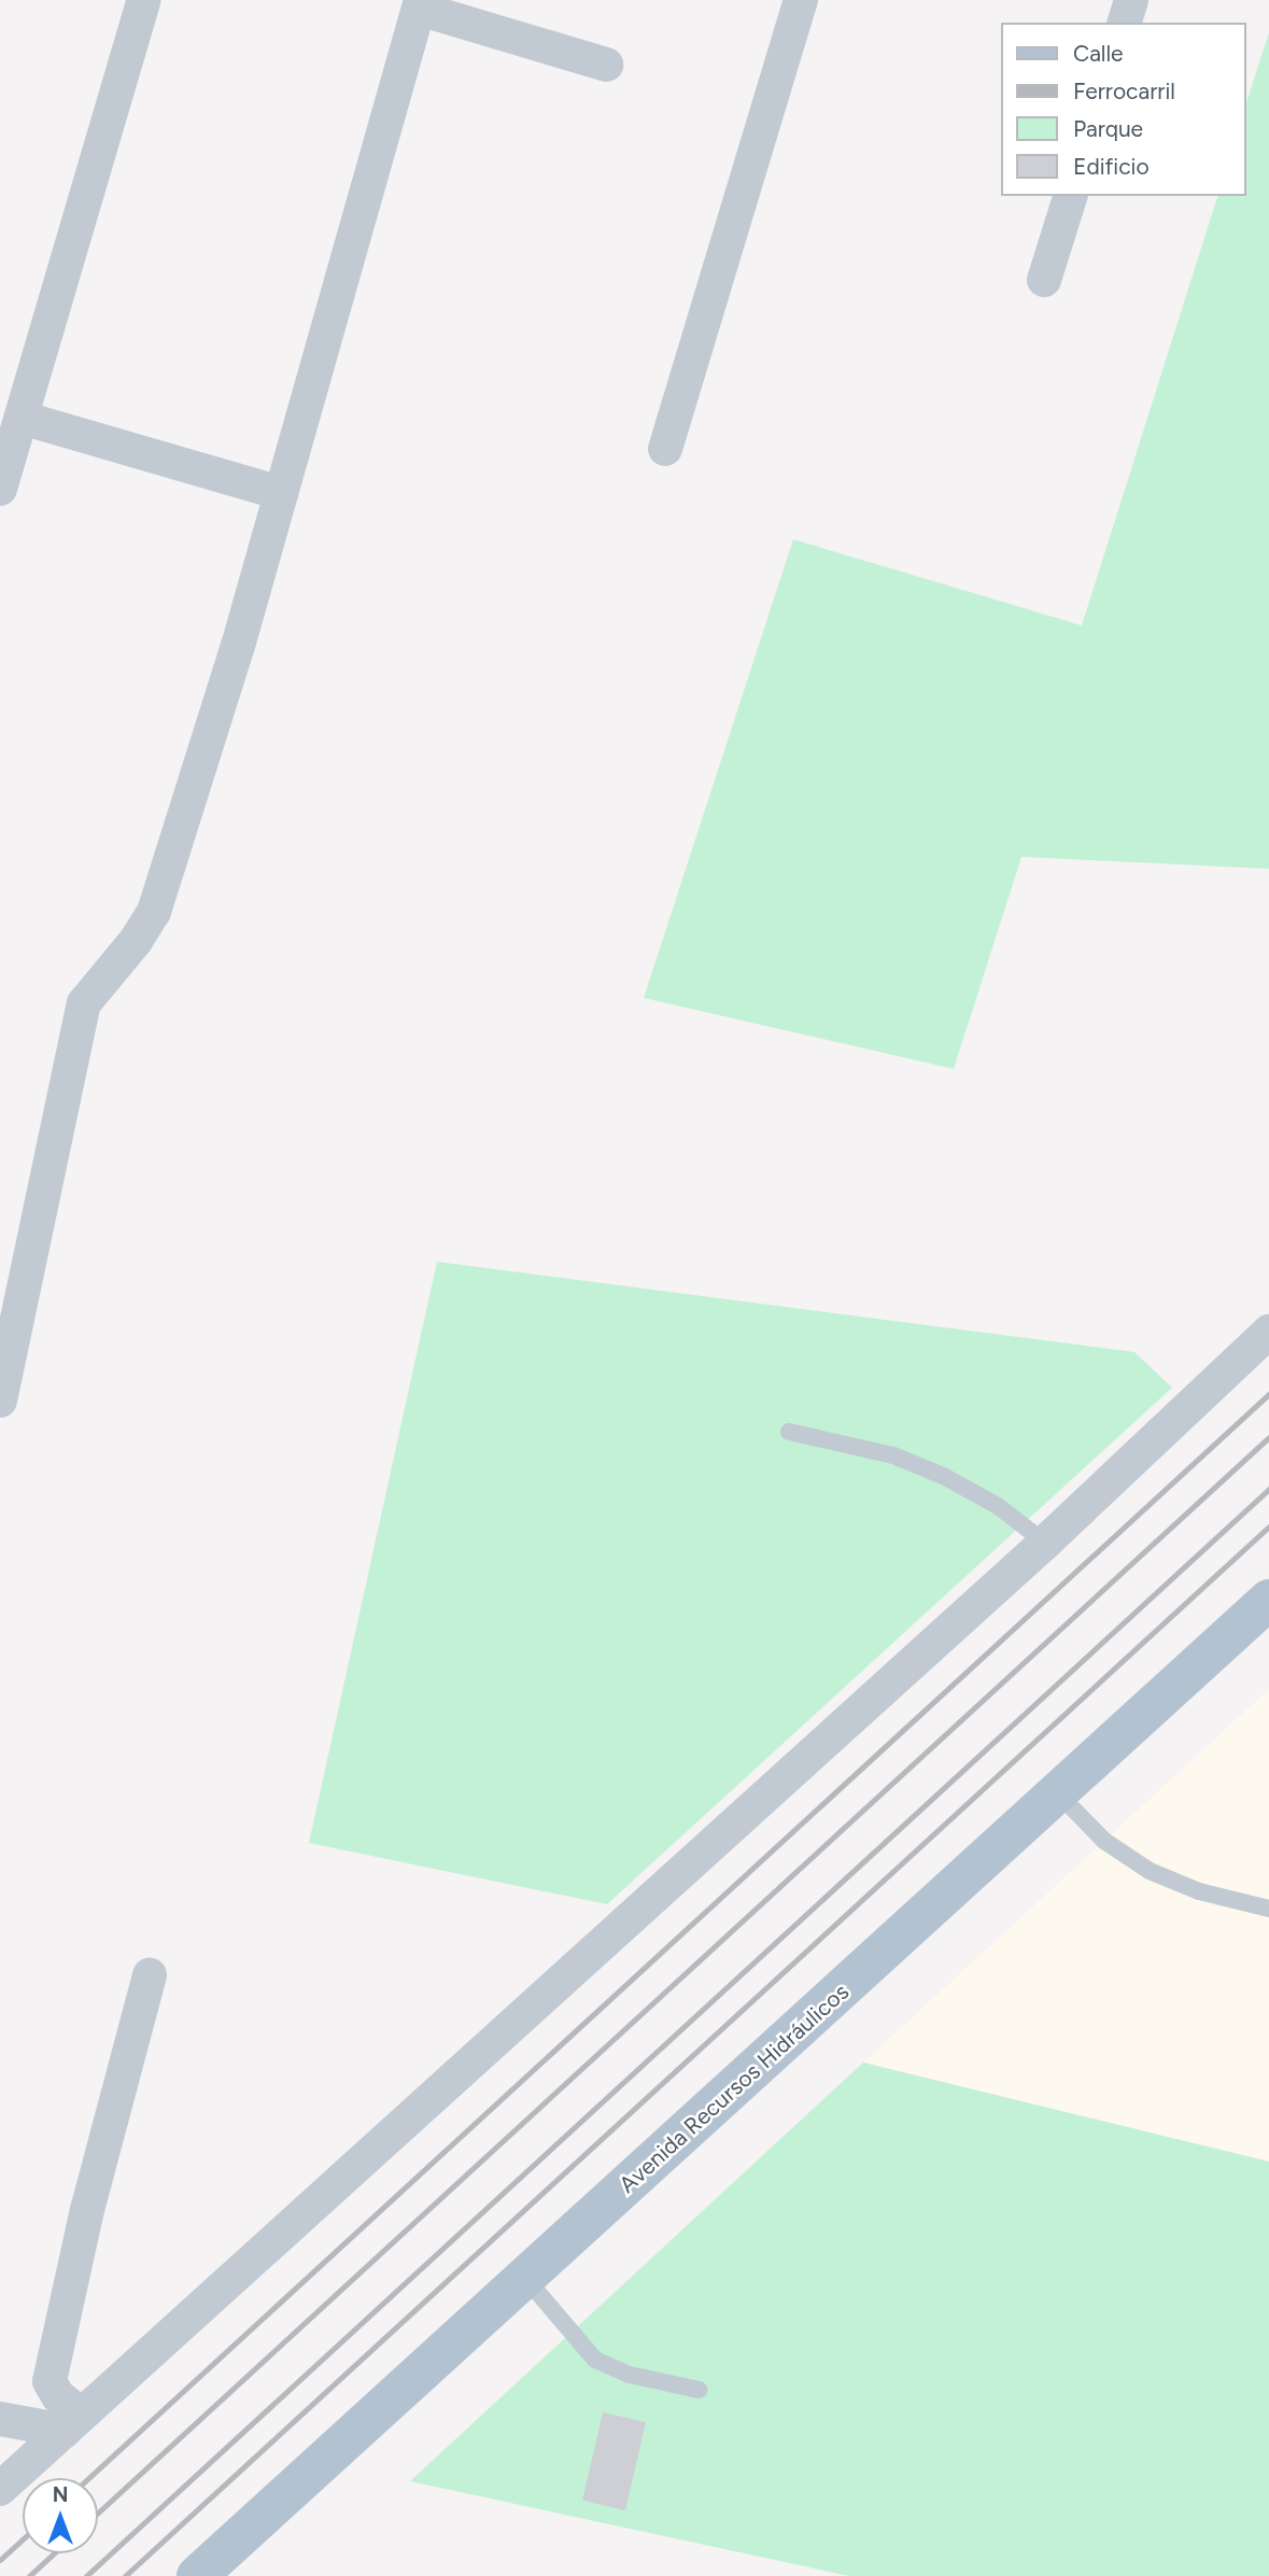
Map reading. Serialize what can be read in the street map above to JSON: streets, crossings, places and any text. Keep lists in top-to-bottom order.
{
  "streets": {
    "main road": ["Avenida Recursos Hidráulicos"]
  },
  "legend": [
    "Calle",
    "Ferrocarril",
    "Parque",
    "Edificio"
  ],
  "north": "top"
}
